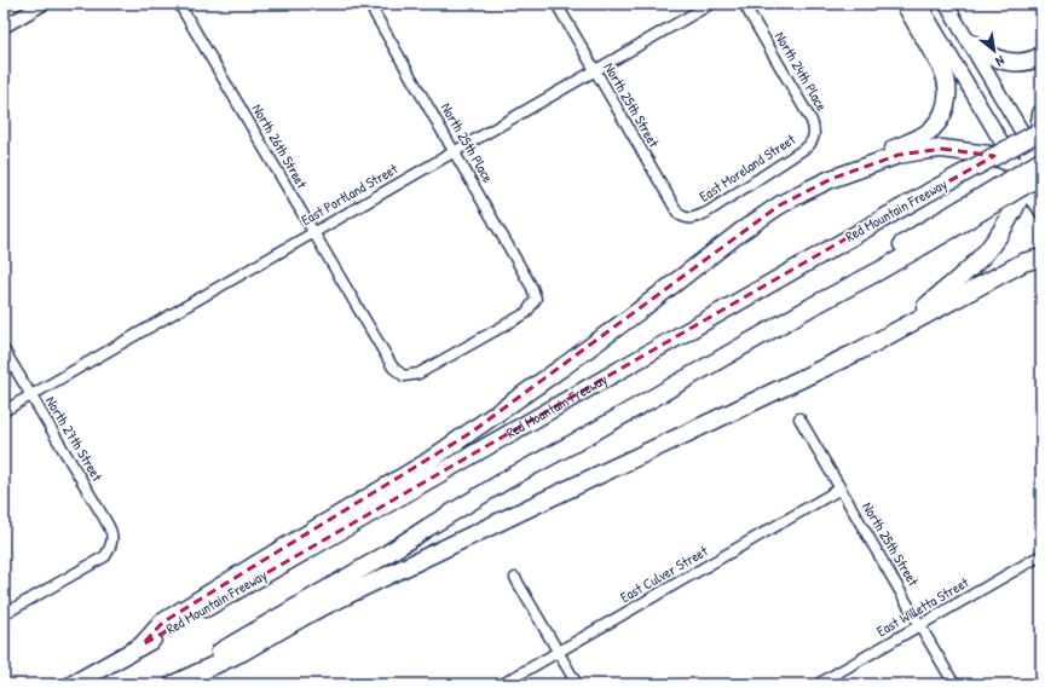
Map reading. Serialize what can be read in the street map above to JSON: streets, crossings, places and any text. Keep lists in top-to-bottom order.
{
  "streets": {
    "highway": ["Red Mountain Freeway"],
    "street": [
      "North 24th Place",
      "North 25th Street",
      "North 25th Place",
      "North 26th Street",
      "East Moreland Street",
      "East Portland Street",
      "North 27th Street",
      "East Culver Street",
      "East Willetta Street"
    ]
  },
  "crossings": [
    ["North 24th Place", "East Moreland Street"],
    ["North 25th Street", "East Moreland Street"],
    ["North 25th Street", "East Portland Street"],
    ["North 25th Street", "East Culver Street"],
    ["North 25th Street", "East Willetta Street"],
    ["North 25th Place", "North 26th Street"],
    ["North 25th Place", "East Portland Street"],
    ["North 26th Street", "East Portland Street"],
    ["East Portland Street", "North 27th Street"]
  ],
  "north": "bottom right"
}
